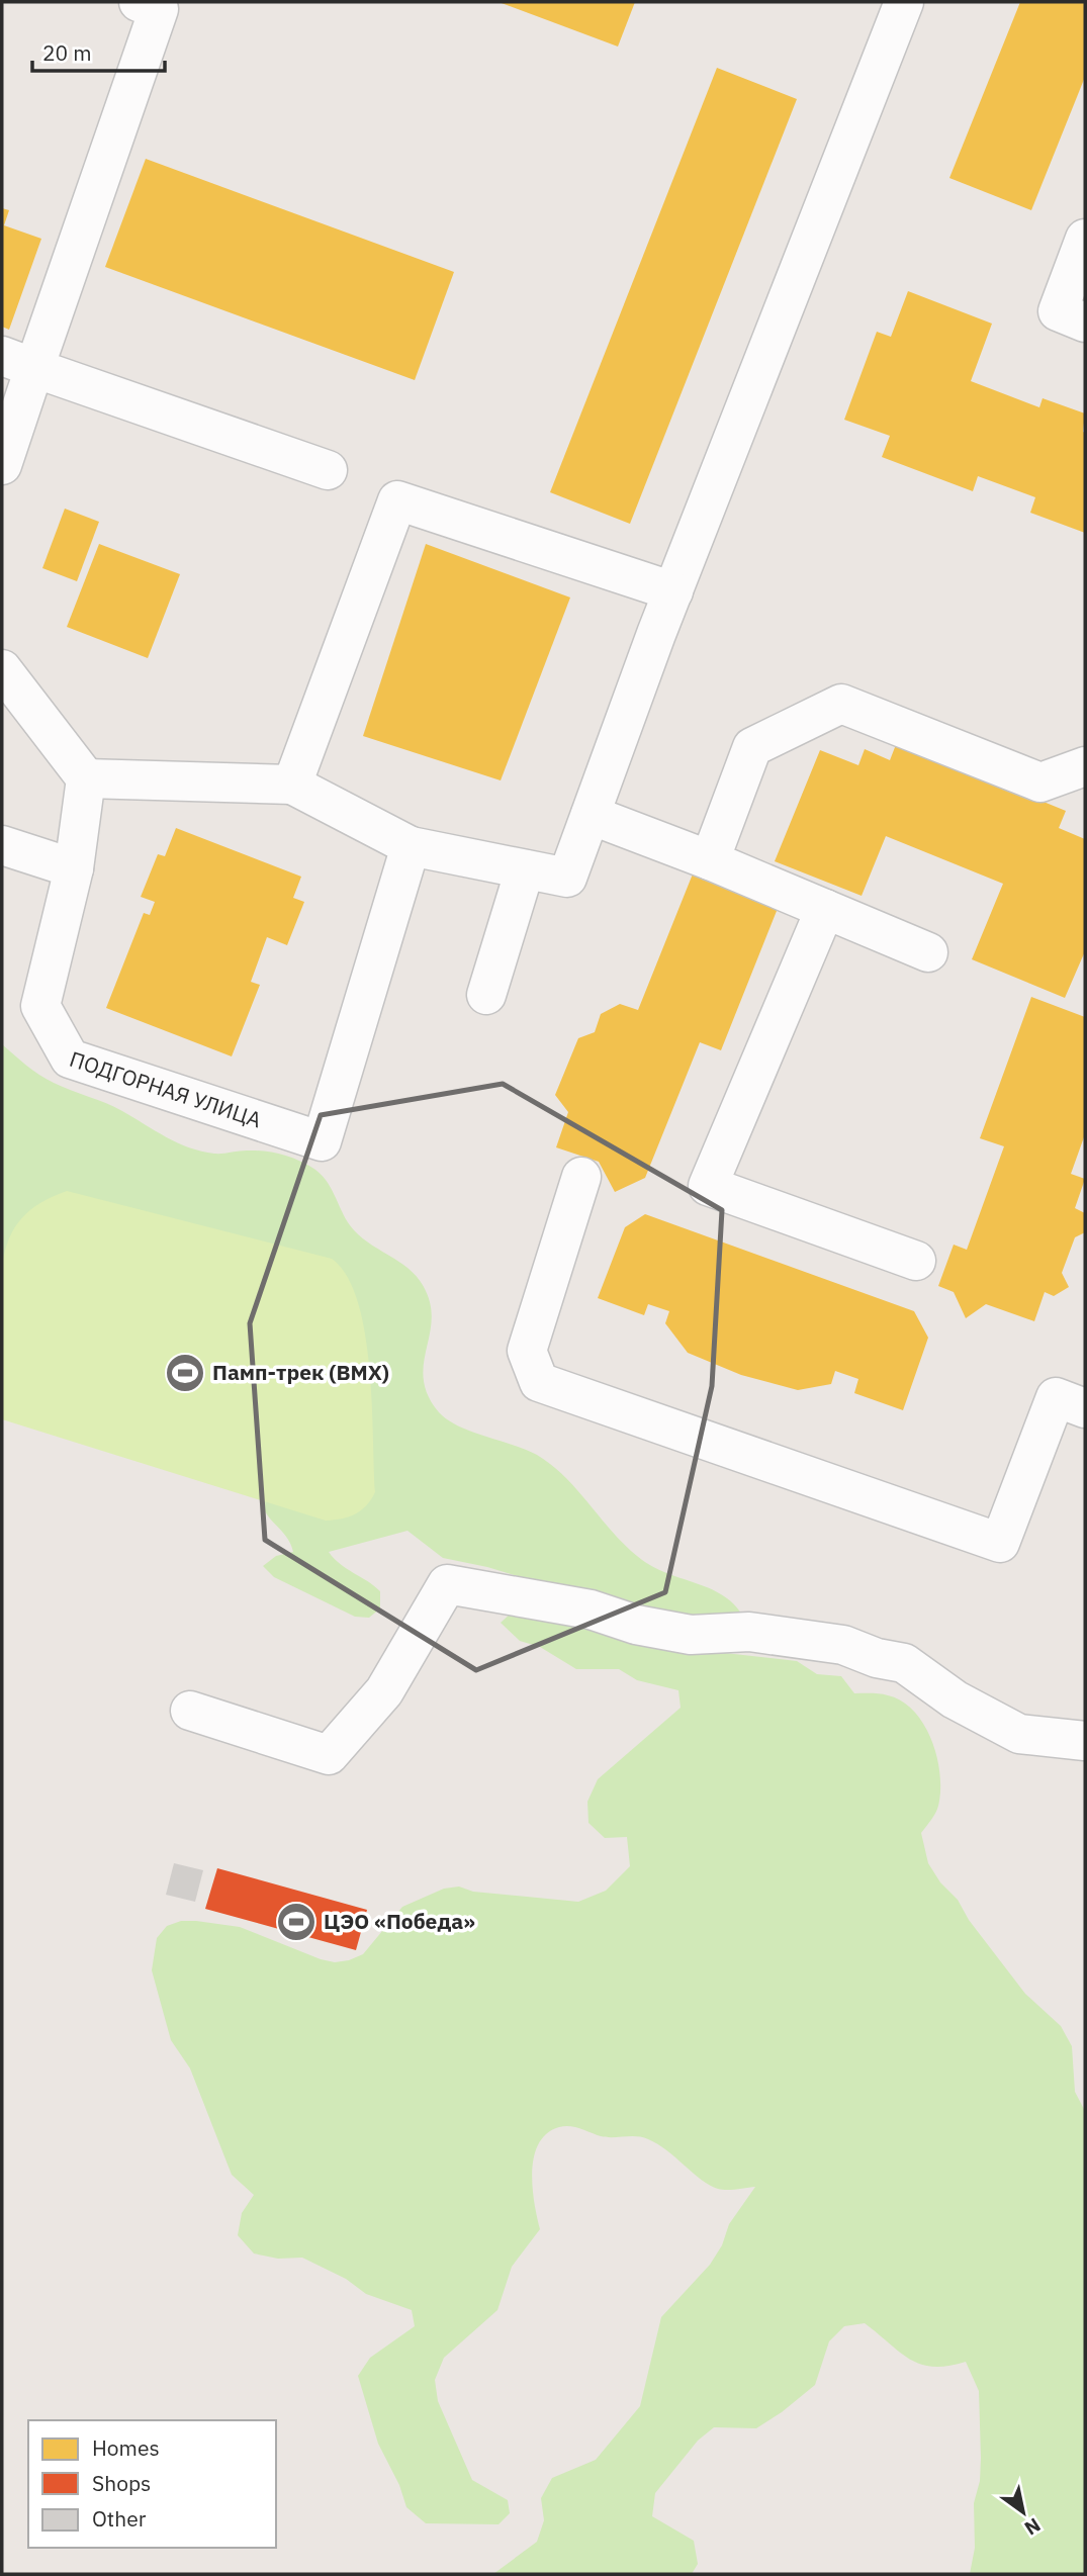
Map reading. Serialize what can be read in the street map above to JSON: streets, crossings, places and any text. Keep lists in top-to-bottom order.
{
  "streets": {
    "street": ["ПОДГОРНАЯ УЛИЦА"]
  },
  "places": {
    "sports": ["Памп-трек (BMX)", "ЦЭО «Победа»"]
  },
  "legend": ["Homes", "Shops", "Other"],
  "scale_bar": "20 m",
  "north": "bottom right"
}
